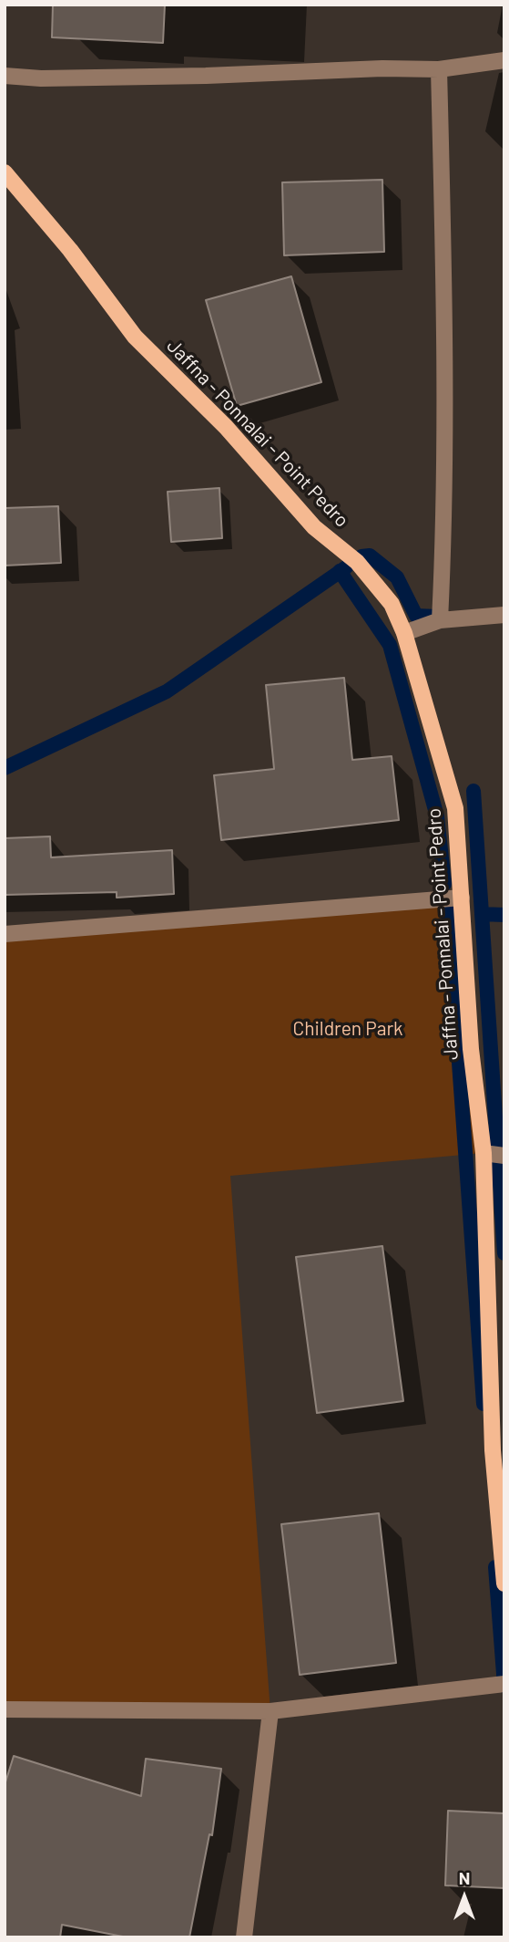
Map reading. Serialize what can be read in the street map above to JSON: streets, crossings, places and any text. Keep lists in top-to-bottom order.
{
  "streets": {
    "main road": ["Jaffna - Ponnalai - Point Pedro"]
  },
  "parks": ["Children Park"],
  "north": "top"
}
